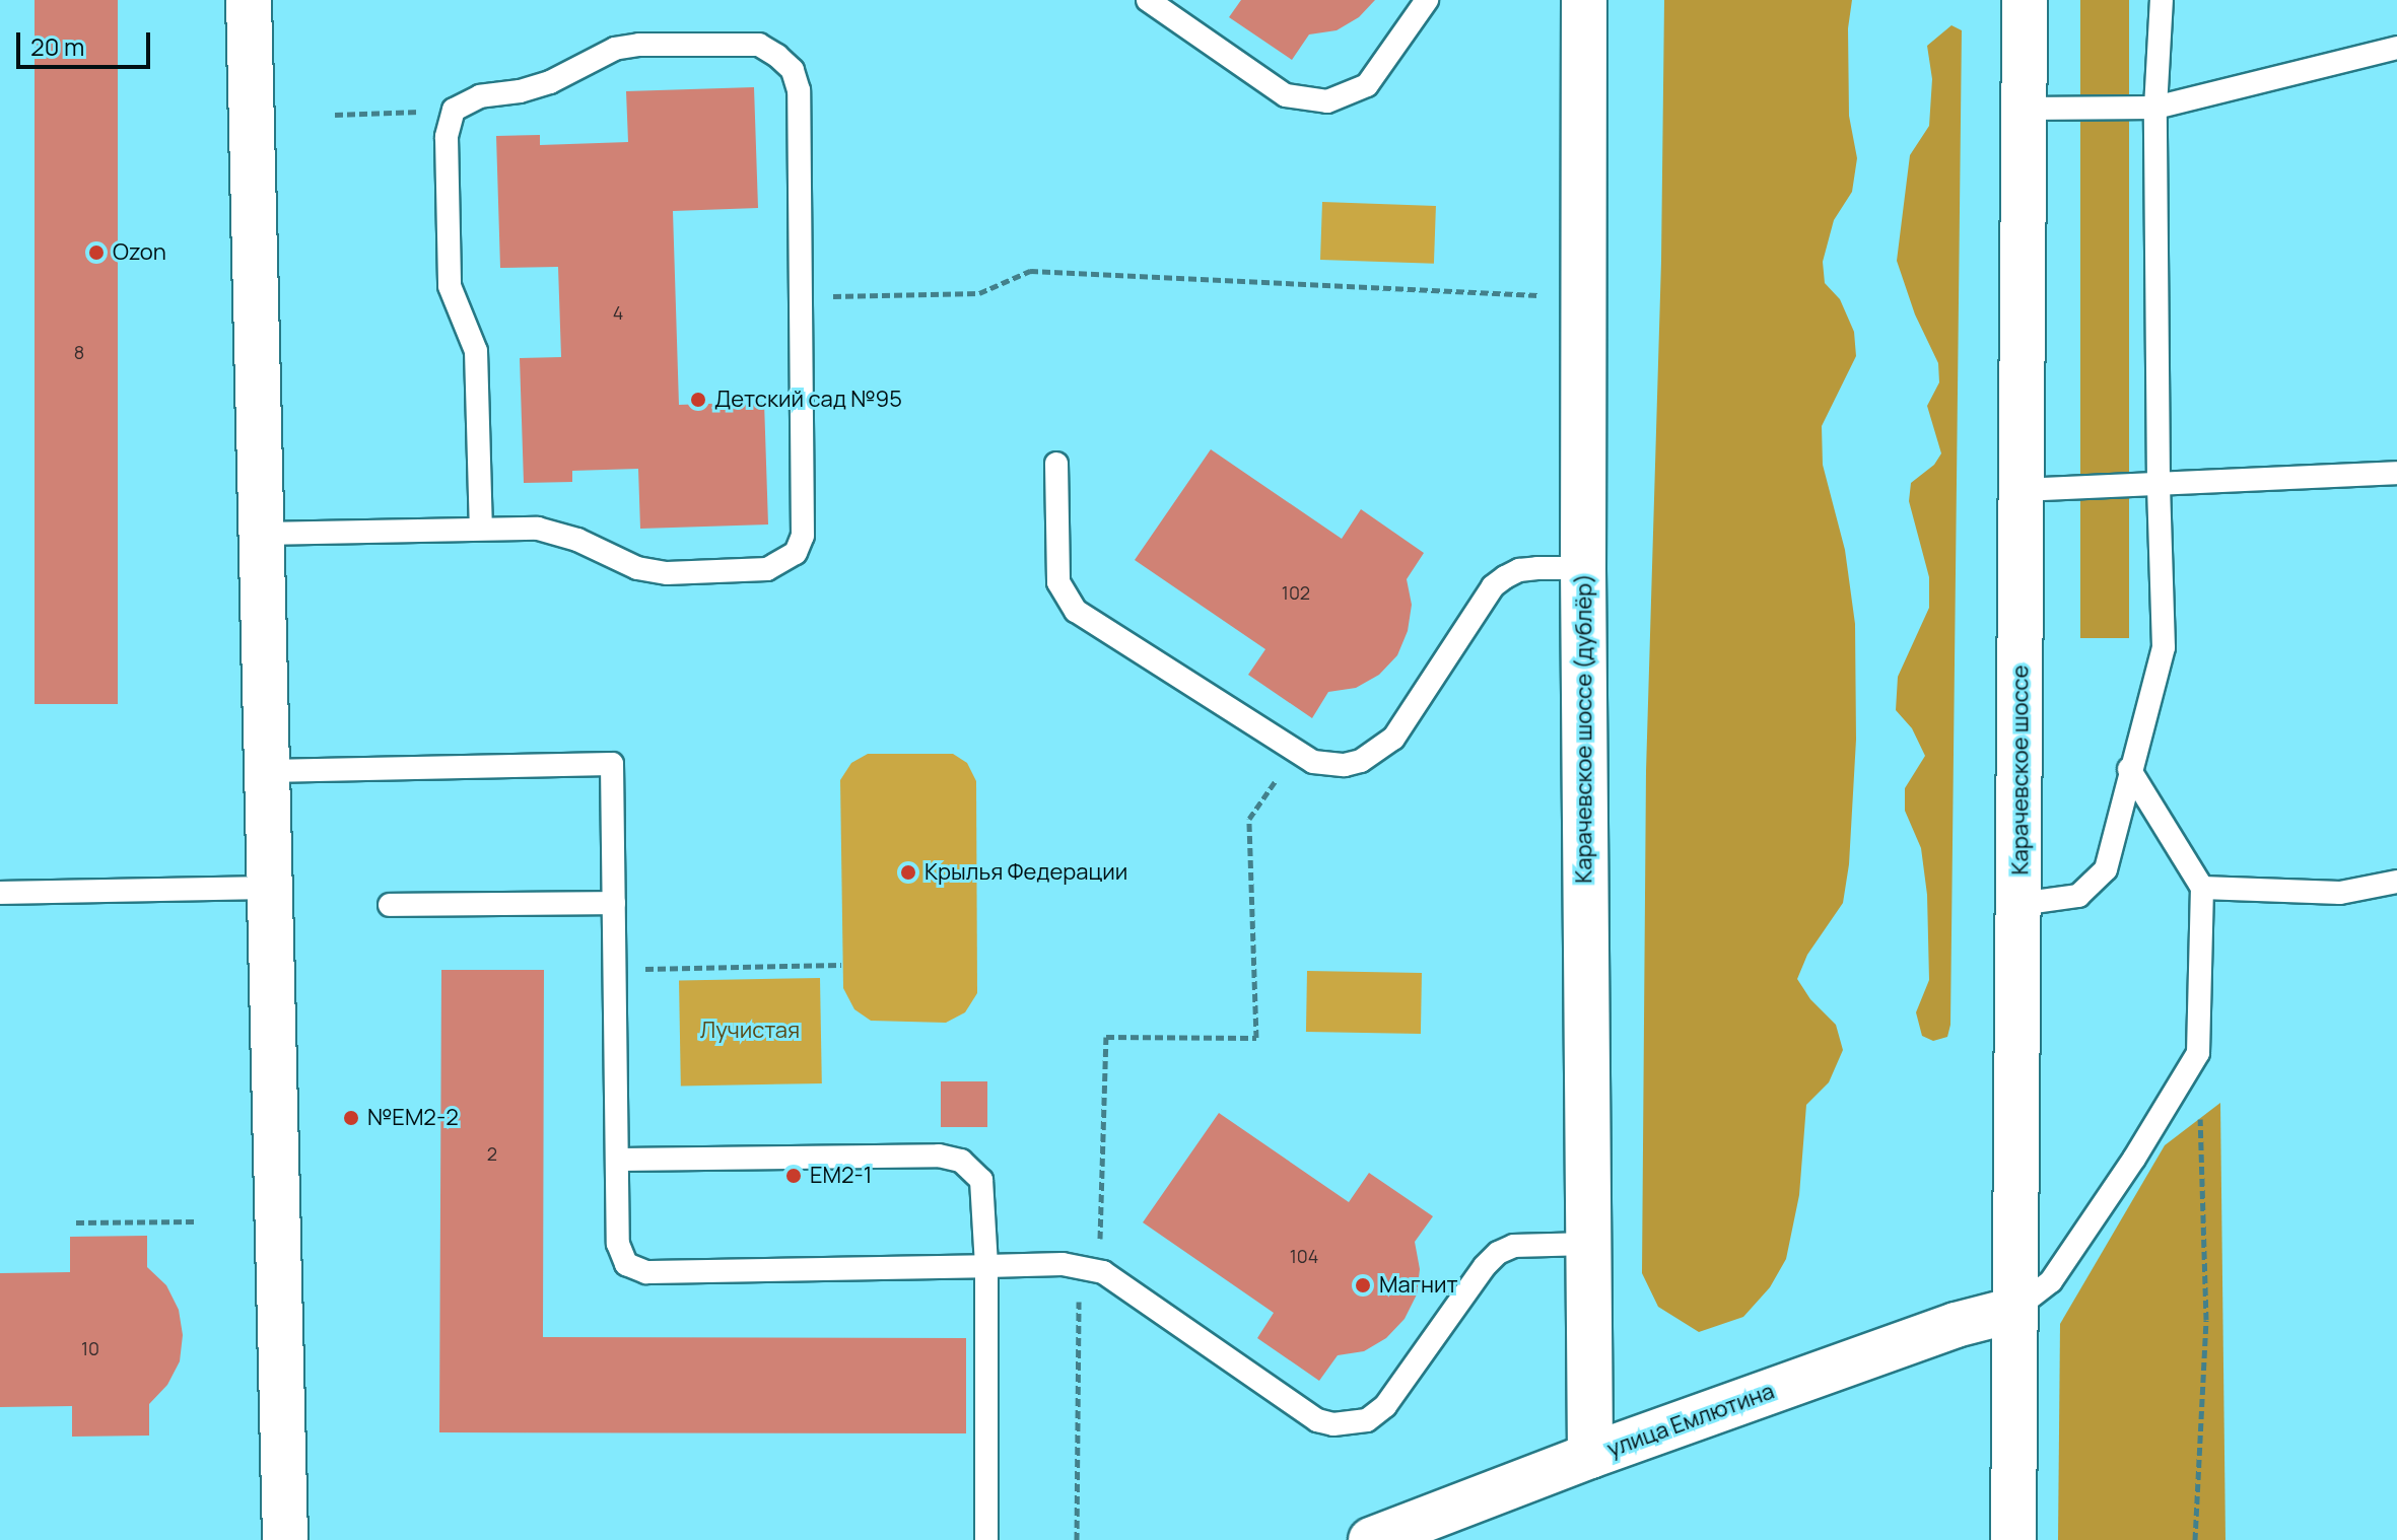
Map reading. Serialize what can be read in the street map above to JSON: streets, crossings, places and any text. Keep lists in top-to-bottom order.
{
  "streets": {
    "main road": ["Карачевское шоссе (дублёр)", "Карачевское шоссе", "улица Емлютина"]
  },
  "crossings": [
    ["Карачевское шоссе (дублёр)", "улица Емлютина"],
    ["Карачевское шоссе", "улица Емлютина"]
  ],
  "parks": ["Лучистая"],
  "places": [
    "Ozon",
    "Детский сад №95",
    "Крылья Федерации",
    "№ЕМ2-2",
    "ЕМ2-1",
    "Магнит"
  ],
  "house_numbers": [
    "4",
    "8",
    "102",
    "2",
    "104",
    "10"
  ],
  "scale_bar": "20 m"
}
